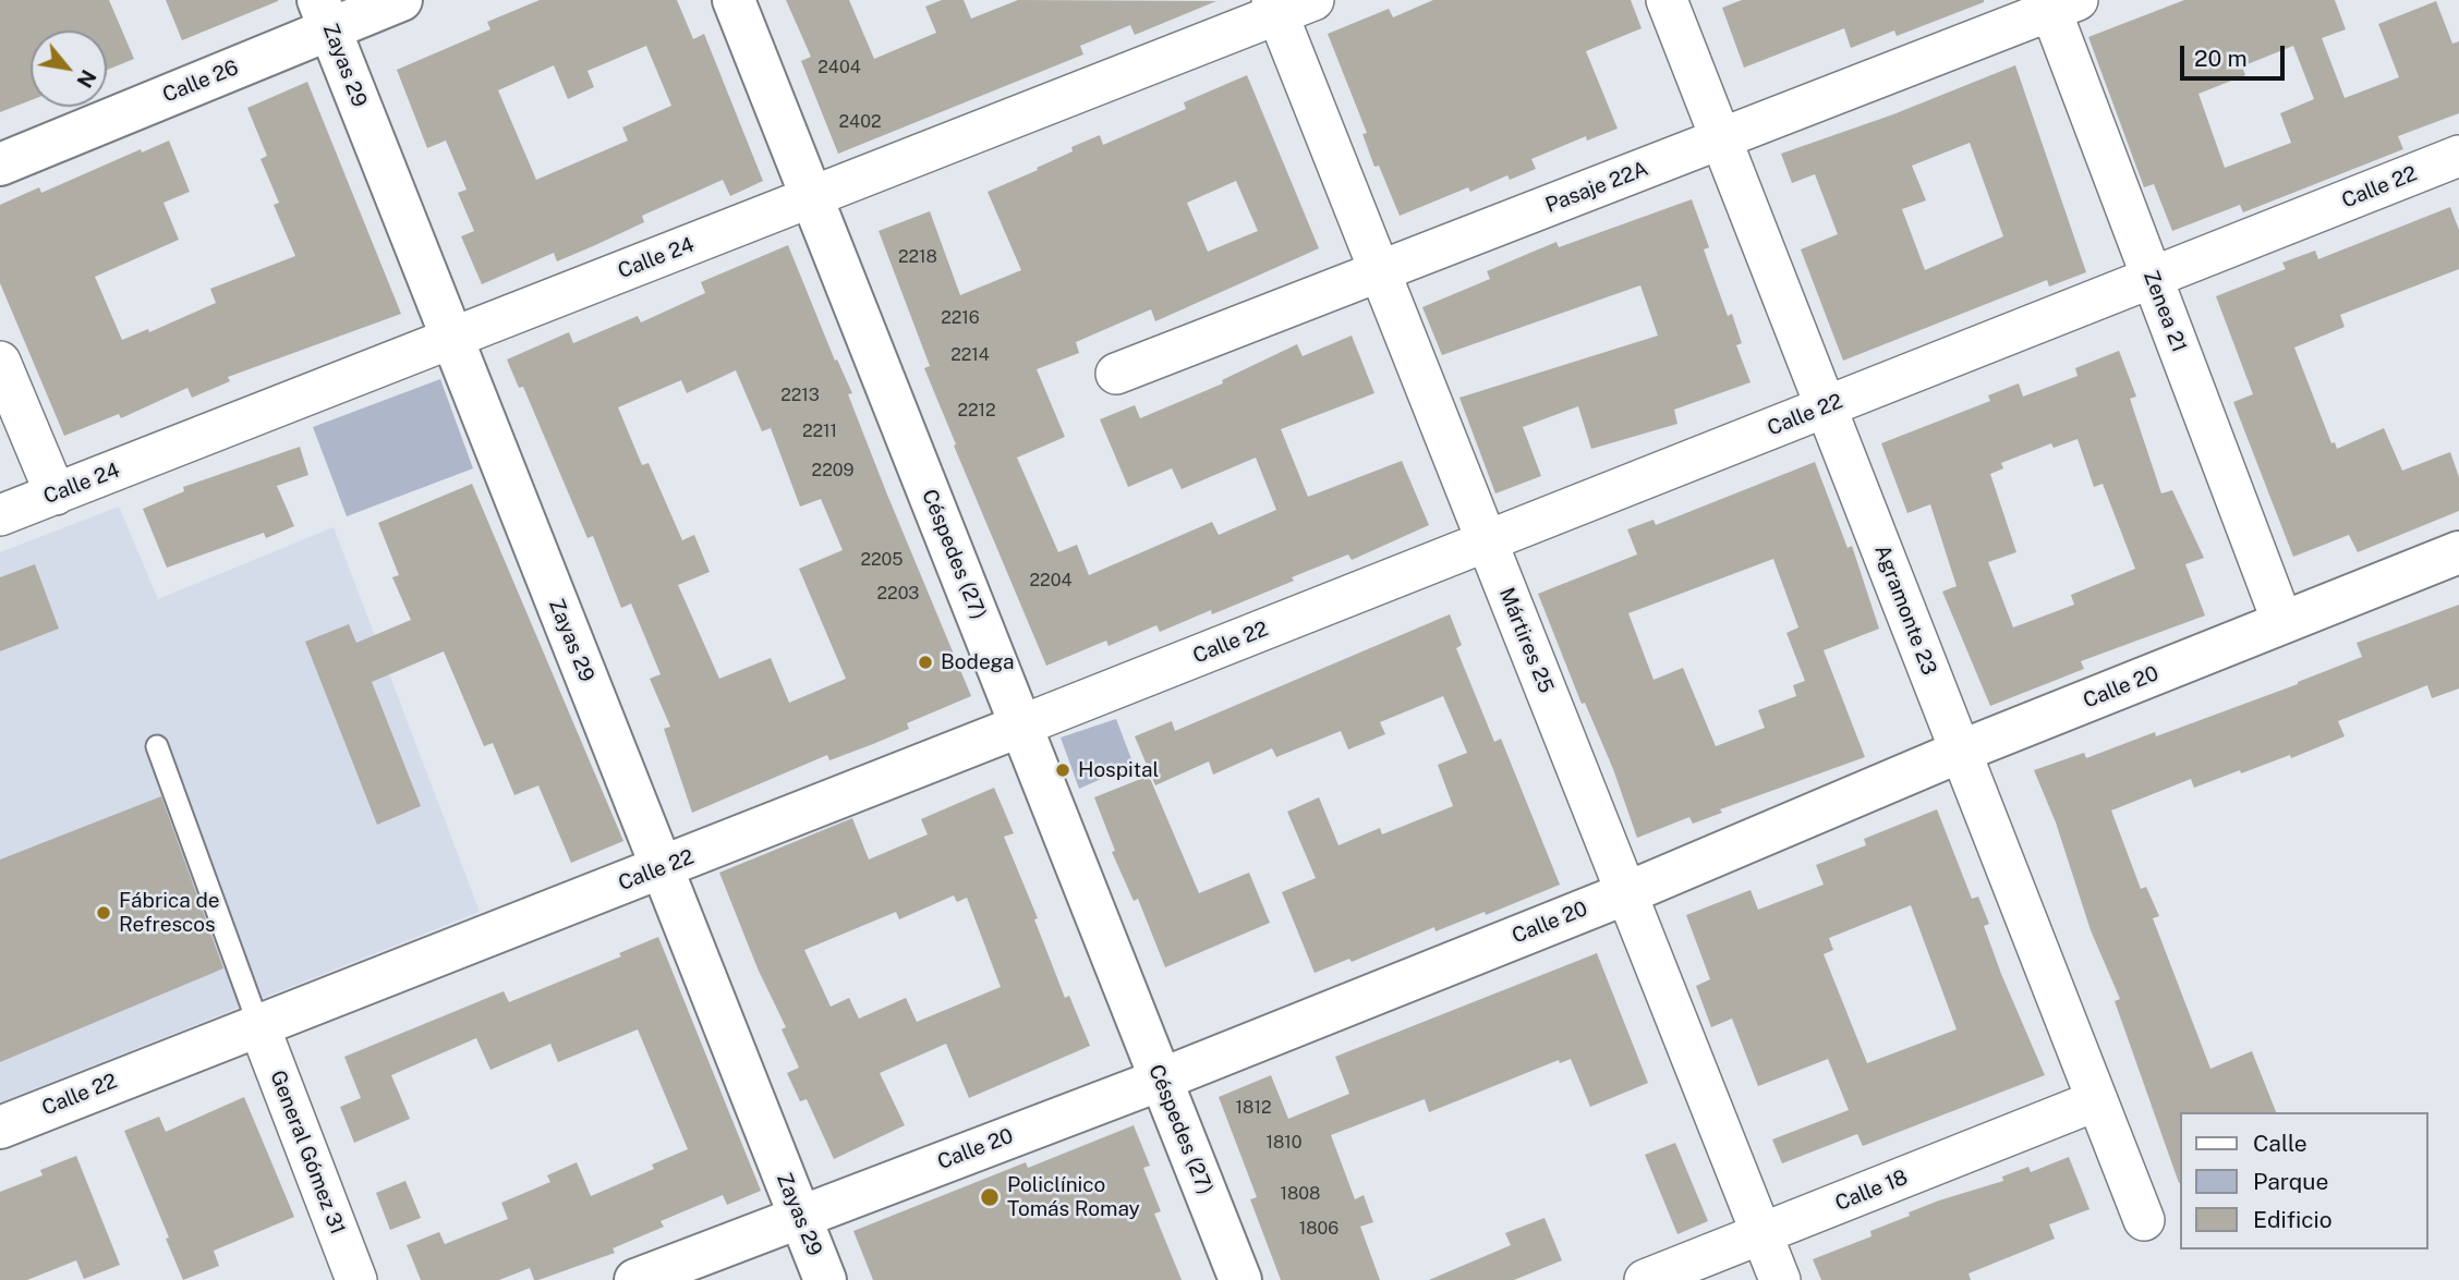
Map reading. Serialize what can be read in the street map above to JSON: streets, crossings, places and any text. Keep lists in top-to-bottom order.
{
  "streets": {
    "street": [
      "Zayas 29",
      "Calle 26",
      "Pasaje 22A",
      "Calle 22",
      "Calle 24",
      "Zenea 21",
      "Céspedes (27)",
      "Agramonte 23",
      "Mártires 25",
      "Calle 20",
      "General Gómez 31",
      "Calle 18"
    ]
  },
  "crossings": [
    ["Zayas 29", "Calle 26"],
    ["Zayas 29", "Calle 22"],
    ["Zayas 29", "Calle 24"],
    ["Zayas 29", "Calle 20"],
    ["Pasaje 22A", "Zenea 21"],
    ["Pasaje 22A", "Agramonte 23"],
    ["Pasaje 22A", "Mártires 25"],
    ["Calle 22", "Zenea 21"],
    ["Calle 22", "Céspedes (27)"],
    ["Calle 22", "Agramonte 23"],
    ["Calle 22", "Mártires 25"],
    ["Calle 22", "General Gómez 31"],
    ["Calle 24", "Céspedes (27)"],
    ["Calle 24", "Mártires 25"],
    ["Zenea 21", "Calle 20"],
    ["Céspedes (27)", "Calle 20"],
    ["Agramonte 23", "Calle 20"],
    ["Agramonte 23", "Calle 18"],
    ["Mártires 25", "Calle 20"],
    ["Mártires 25", "Calle 18"]
  ],
  "places": [
    "Bodega",
    "Hospital",
    "Fábrica de Refrescos",
    "Policlínico Tomás Romay"
  ],
  "house_numbers": [
    "2404",
    "2402",
    "2218",
    "2216",
    "2214",
    "2213",
    "2212",
    "2211",
    "2209",
    "2205",
    "2204",
    "2203",
    "1812",
    "1810",
    "1808",
    "1806"
  ],
  "legend": ["Calle", "Parque", "Edificio"],
  "scale_bar": "20 m",
  "north": "bottom right"
}
